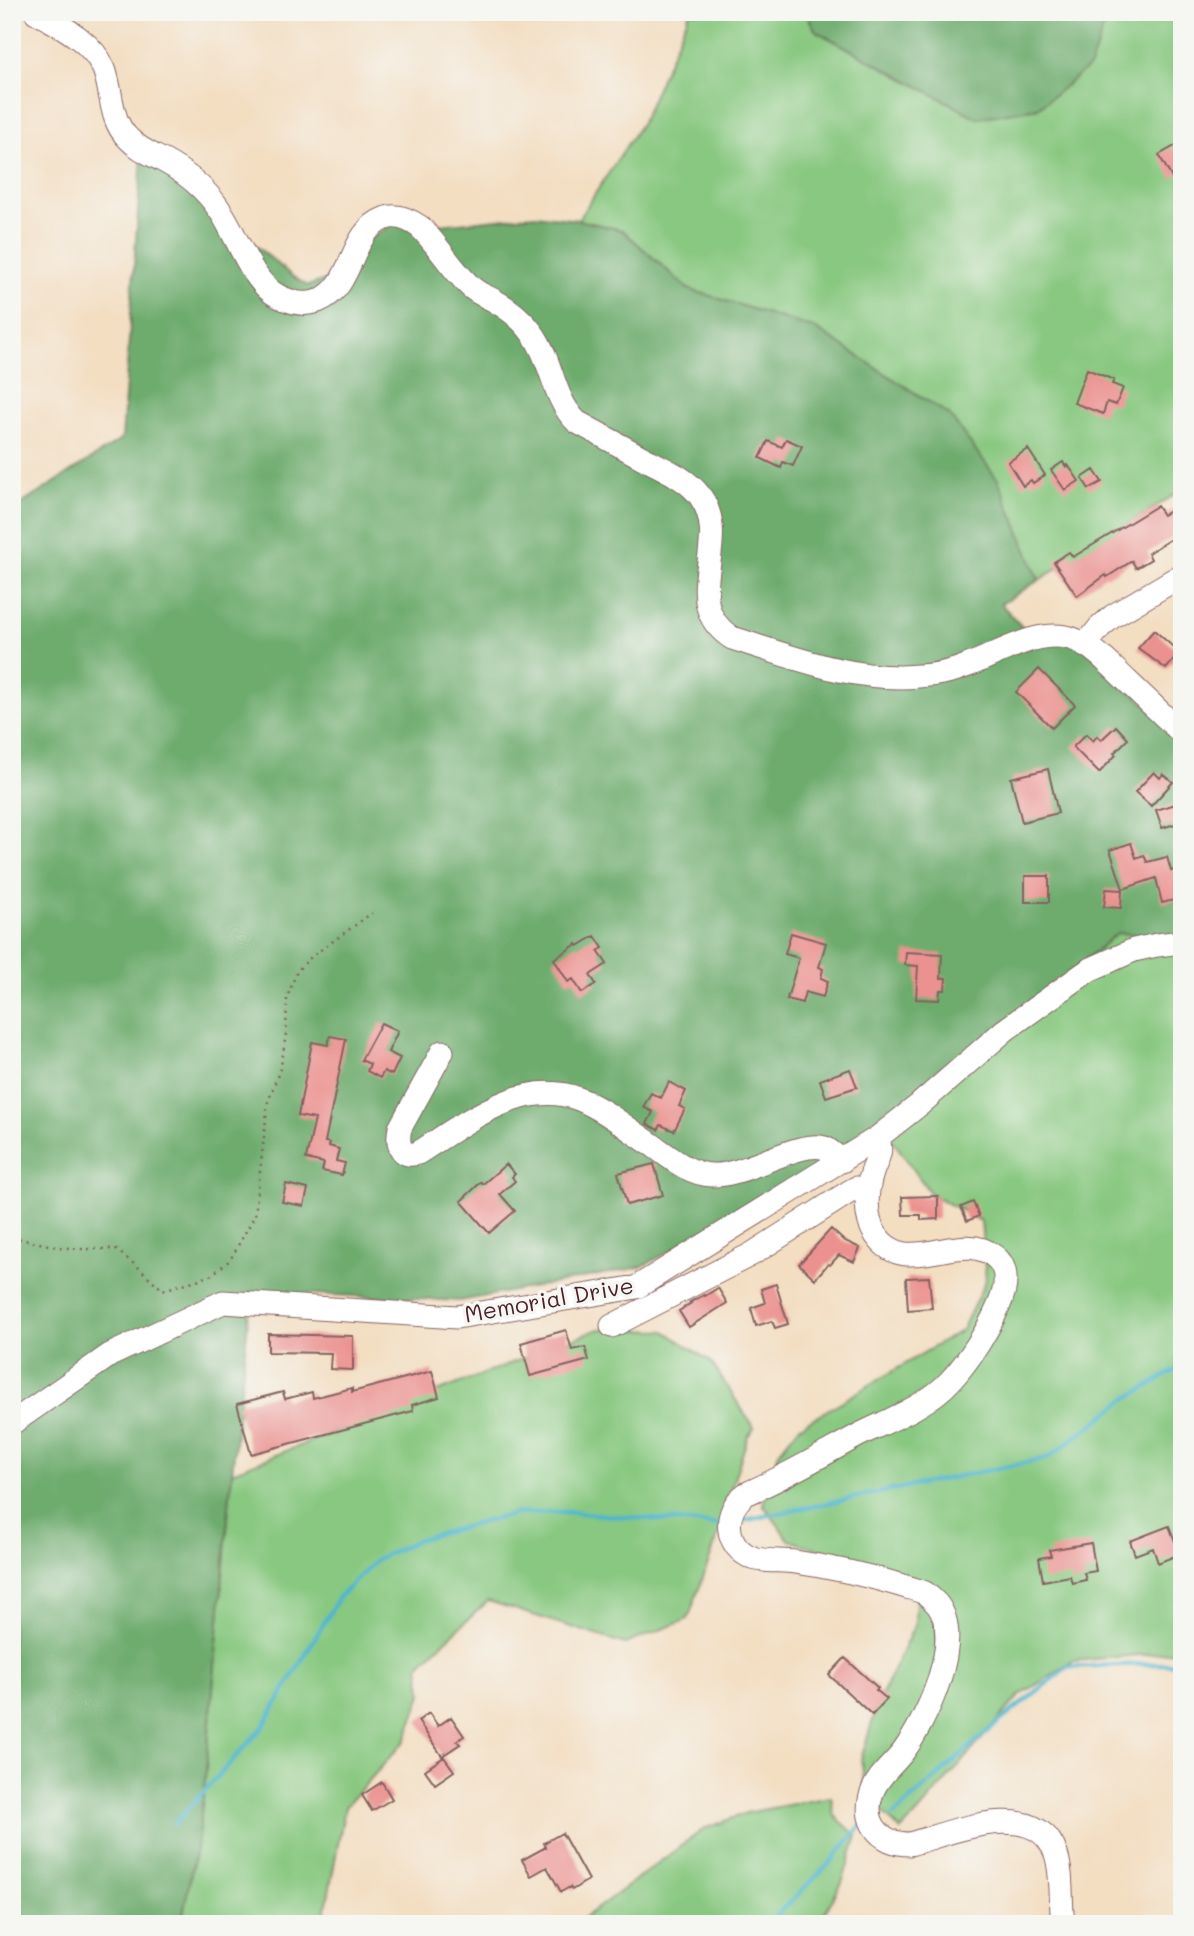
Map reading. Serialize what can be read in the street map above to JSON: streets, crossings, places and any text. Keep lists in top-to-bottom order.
{
  "streets": {
    "street": ["Memorial Drive"]
  }
}
